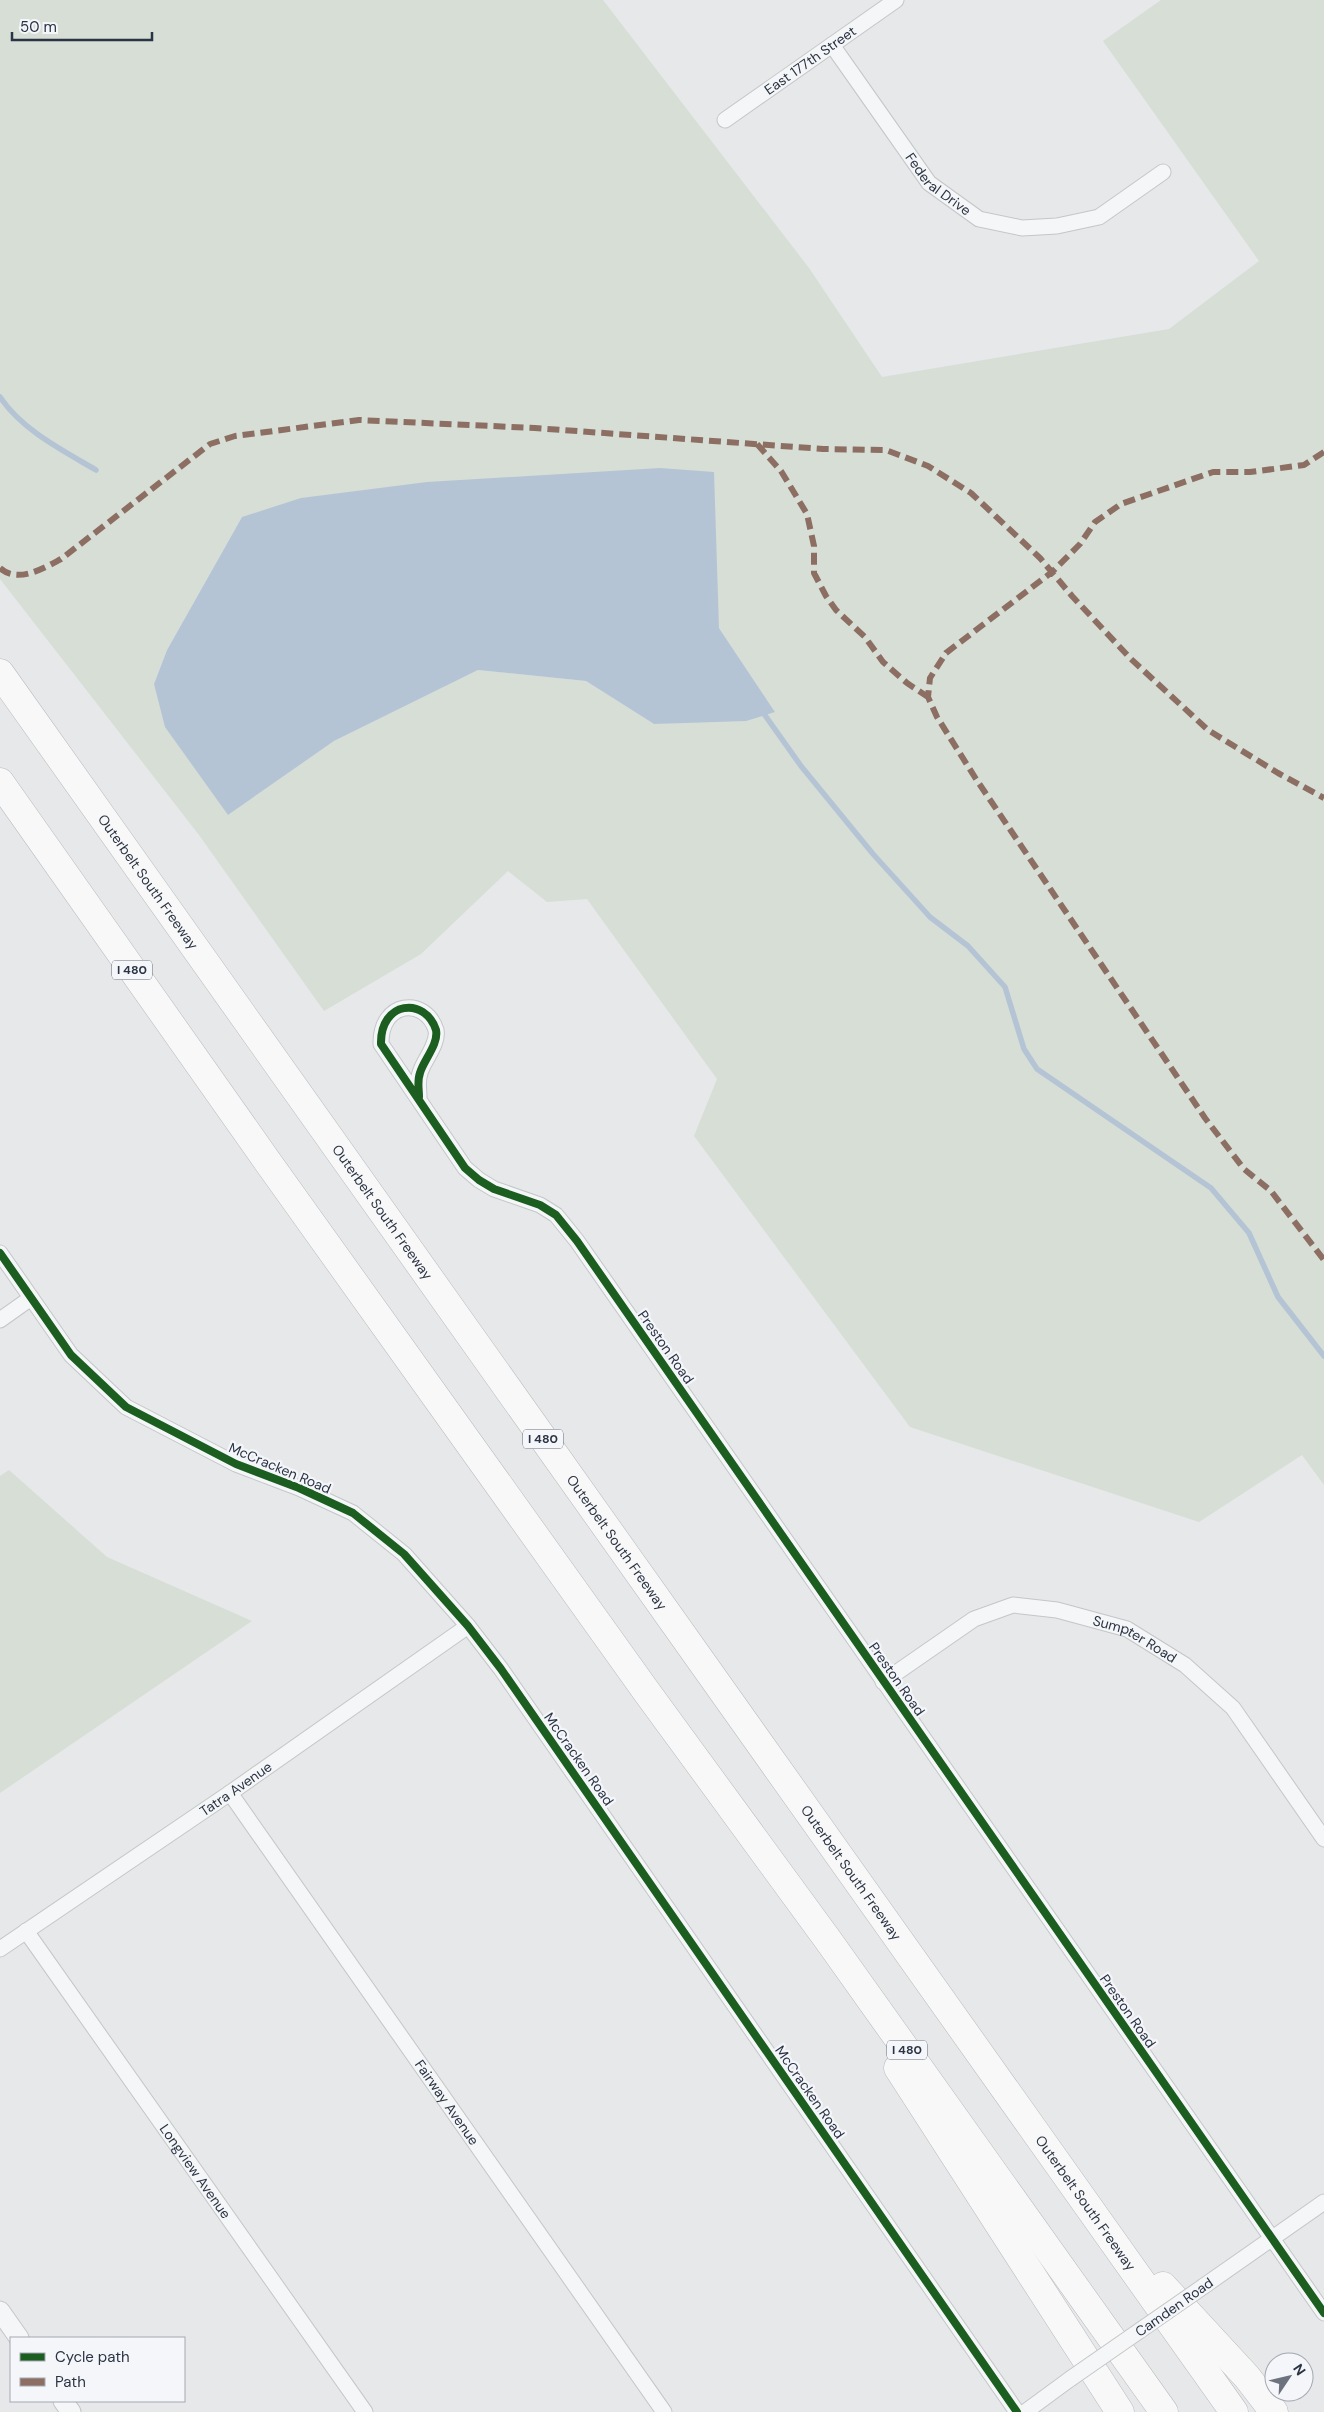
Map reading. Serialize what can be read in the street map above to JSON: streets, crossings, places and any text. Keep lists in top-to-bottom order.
{
  "streets": {
    "highway": ["Outerbelt South Freeway", "I 480"],
    "street": [
      "East 177th Street",
      "Federal Drive",
      "Preston Road",
      "McCracken Road",
      "Sumpter Road",
      "Tatra Avenue",
      "Fairway Avenue",
      "Longview Avenue",
      "Camden Road"
    ]
  },
  "crossings": [
    ["East 177th Street", "Federal Drive"],
    ["Preston Road", "Sumpter Road"],
    ["Preston Road", "Camden Road"],
    ["McCracken Road", "Tatra Avenue"],
    ["Tatra Avenue", "Fairway Avenue"],
    ["Tatra Avenue", "Longview Avenue"]
  ],
  "legend": ["Cycle path", "Path"],
  "scale_bar": "50 m",
  "north": "top right"
}
